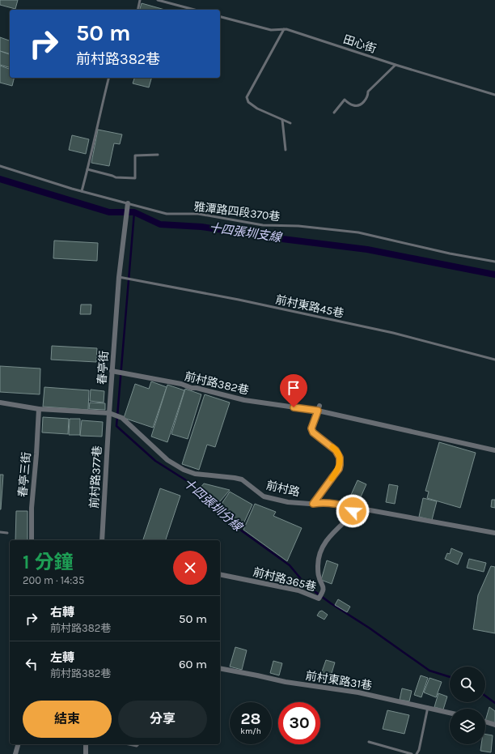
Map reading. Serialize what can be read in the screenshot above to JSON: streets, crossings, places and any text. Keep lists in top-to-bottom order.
{
  "streets": {
    "street": [
      "春亭街",
      "前村路382巷",
      "春亭三街",
      "前村路377巷",
      "前村路",
      "前村路365巷",
      "前村東路31巷"
    ],
    "lane": ["田心街", "雅潭路四段370巷", "前村東路45巷"]
  },
  "crossings": [
    ["雅潭路四段370巷", "春亭街"],
    ["前村東路45巷", "春亭街"],
    ["春亭街", "前村路382巷"],
    ["春亭街", "前村路377巷"],
    ["春亭街", "前村路"],
    ["前村路377巷", "前村路"],
    ["前村路", "前村路365巷"]
  ],
  "water": ["十四張圳支線", "十四張圳分線"],
  "page": {
    "turn": ["50 m", "前村路382巷"],
    "heading": ["1 分鐘", "200 m · 14:35"],
    "list": [
      {
        "name": "右轉",
        "note": "前村路382巷",
        "value": "50 m"
      },
      {
        "name": "左轉",
        "note": "前村路382巷",
        "value": "60 m"
      }
    ],
    "buttons": ["結束", "分享"],
    "speed": "28 km/h",
    "limit": "30"
  }
}
